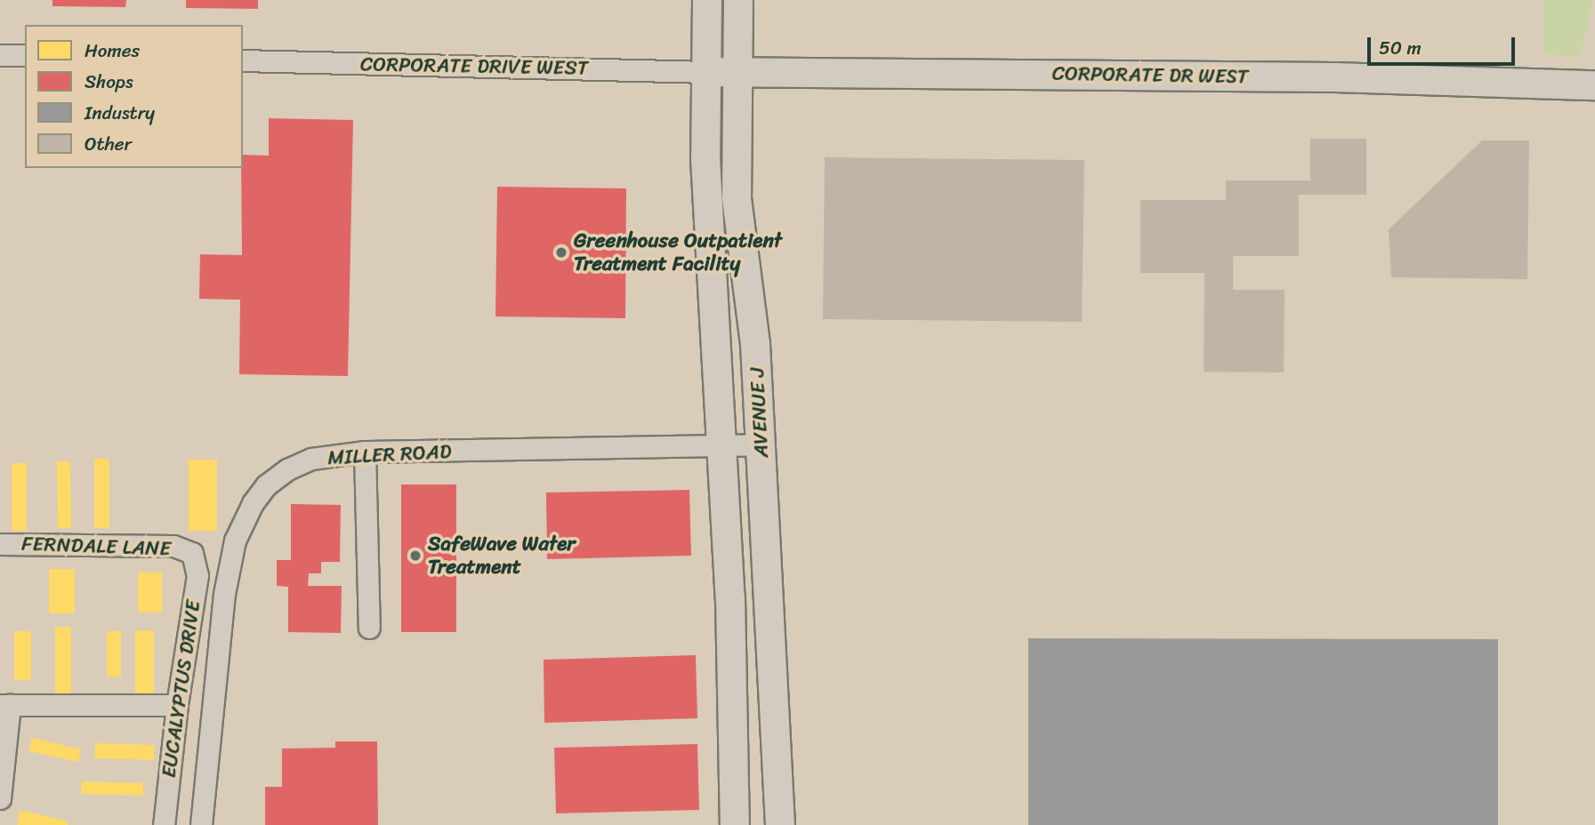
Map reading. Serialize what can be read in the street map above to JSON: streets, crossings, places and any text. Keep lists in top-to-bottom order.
{
  "streets": {
    "street": [
      "CORPORATE DRIVE WEST",
      "CORPORATE DR WEST",
      "AVENUE J",
      "MILLER ROAD",
      "FERNDALE LANE",
      "EUCALYPTUS DRIVE"
    ]
  },
  "crossings": [
    ["CORPORATE DRIVE WEST", "CORPORATE DR WEST"],
    ["CORPORATE DRIVE WEST", "AVENUE J"],
    ["CORPORATE DR WEST", "AVENUE J"],
    ["AVENUE J", "MILLER ROAD"],
    ["FERNDALE LANE", "EUCALYPTUS DRIVE"]
  ],
  "places": ["Greenhouse Outpatient Treatment Facility", "SafeWave Water Treatment"],
  "legend": [
    "Homes",
    "Shops",
    "Industry",
    "Other"
  ],
  "scale_bar": "50 m"
}
